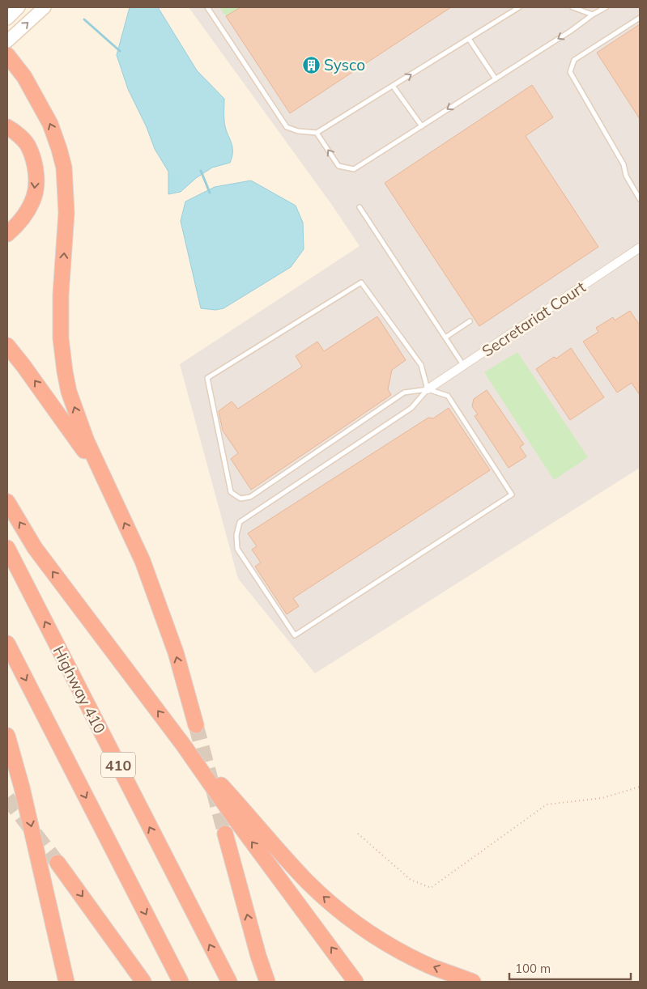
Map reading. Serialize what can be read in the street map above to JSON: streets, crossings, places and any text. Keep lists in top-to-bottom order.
{
  "streets": {
    "highway": ["Highway 410", "410"],
    "street": ["Secretariat Court"]
  },
  "places": {
    "building": ["Sysco"]
  },
  "scale_bar": "100 m"
}
